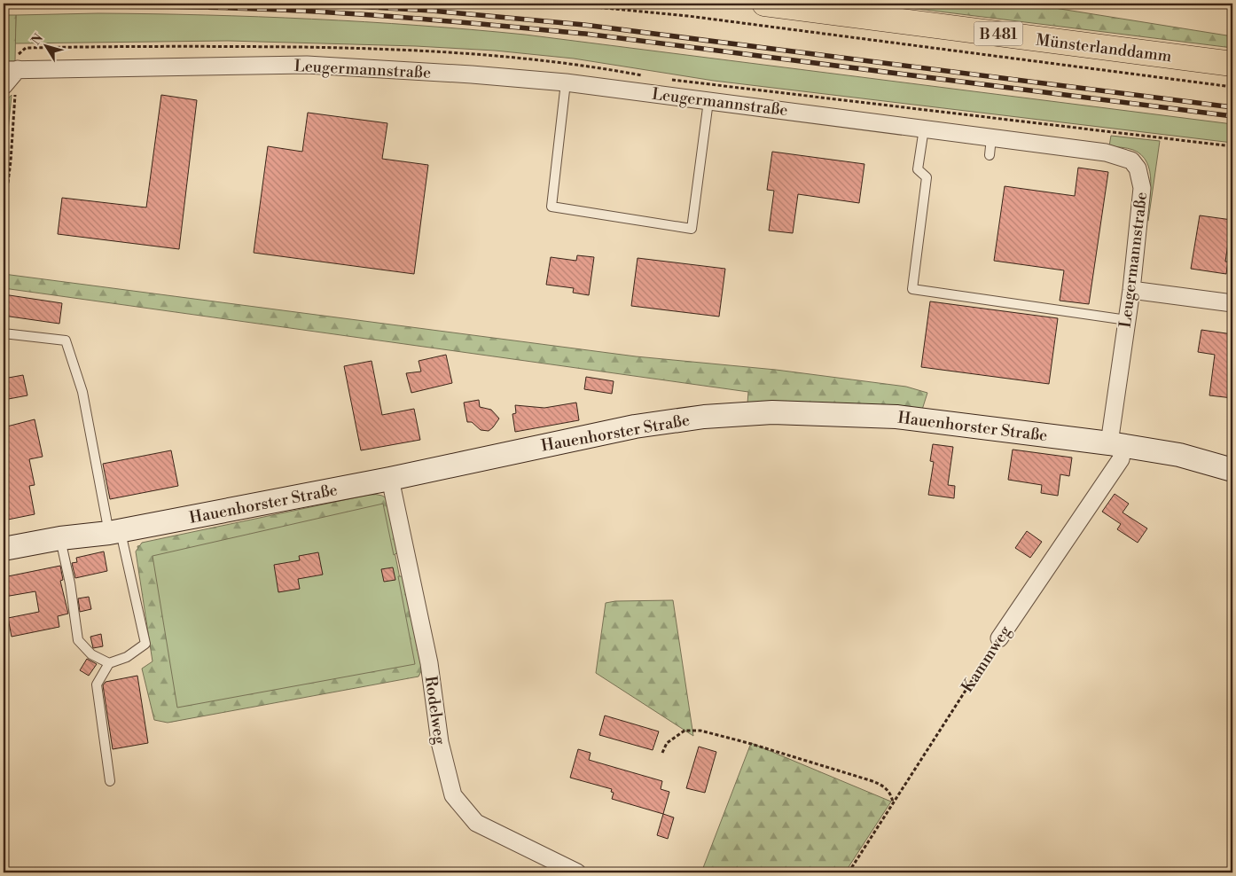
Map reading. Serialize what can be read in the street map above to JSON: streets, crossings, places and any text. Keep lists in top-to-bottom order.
{
  "streets": {
    "main road": ["B 481", "Münsterlanddamm"],
    "street": [
      "Leugermannstraße",
      "Hauenhorster Straße",
      "Kammweg",
      "Rodelweg"
    ]
  },
  "crossings": [
    ["Leugermannstraße", "Hauenhorster Straße"],
    ["Leugermannstraße", "Kammweg"],
    ["Hauenhorster Straße", "Kammweg"],
    ["Hauenhorster Straße", "Rodelweg"]
  ],
  "north": "top left"
}
